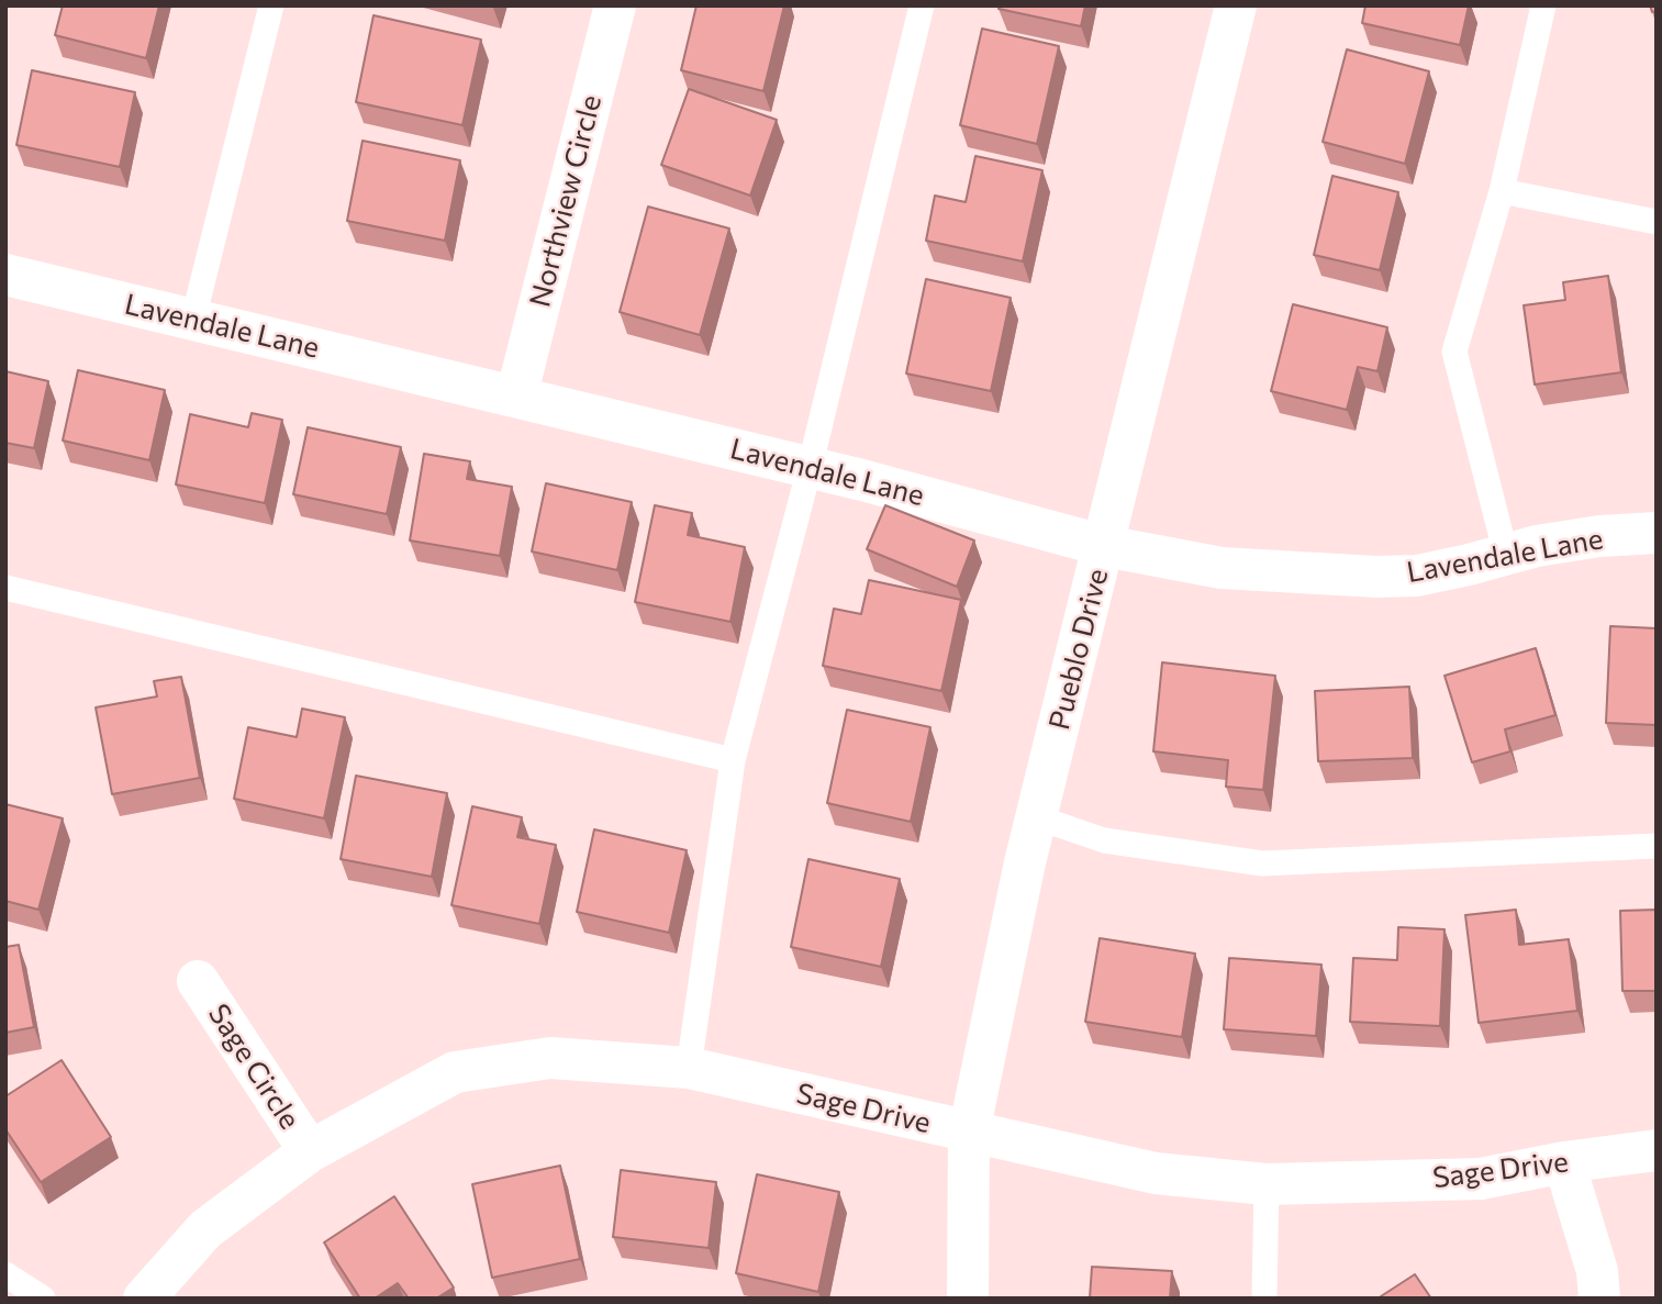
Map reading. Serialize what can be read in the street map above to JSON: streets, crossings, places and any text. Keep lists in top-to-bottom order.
{
  "streets": {
    "street": [
      "Northview Circle",
      "Lavendale Lane",
      "Pueblo Drive",
      "Sage Circle",
      "Sage Drive"
    ]
  },
  "crossings": [
    ["Northview Circle", "Lavendale Lane"],
    ["Lavendale Lane", "Pueblo Drive"],
    ["Pueblo Drive", "Sage Drive"],
    ["Sage Circle", "Sage Drive"]
  ]
}
